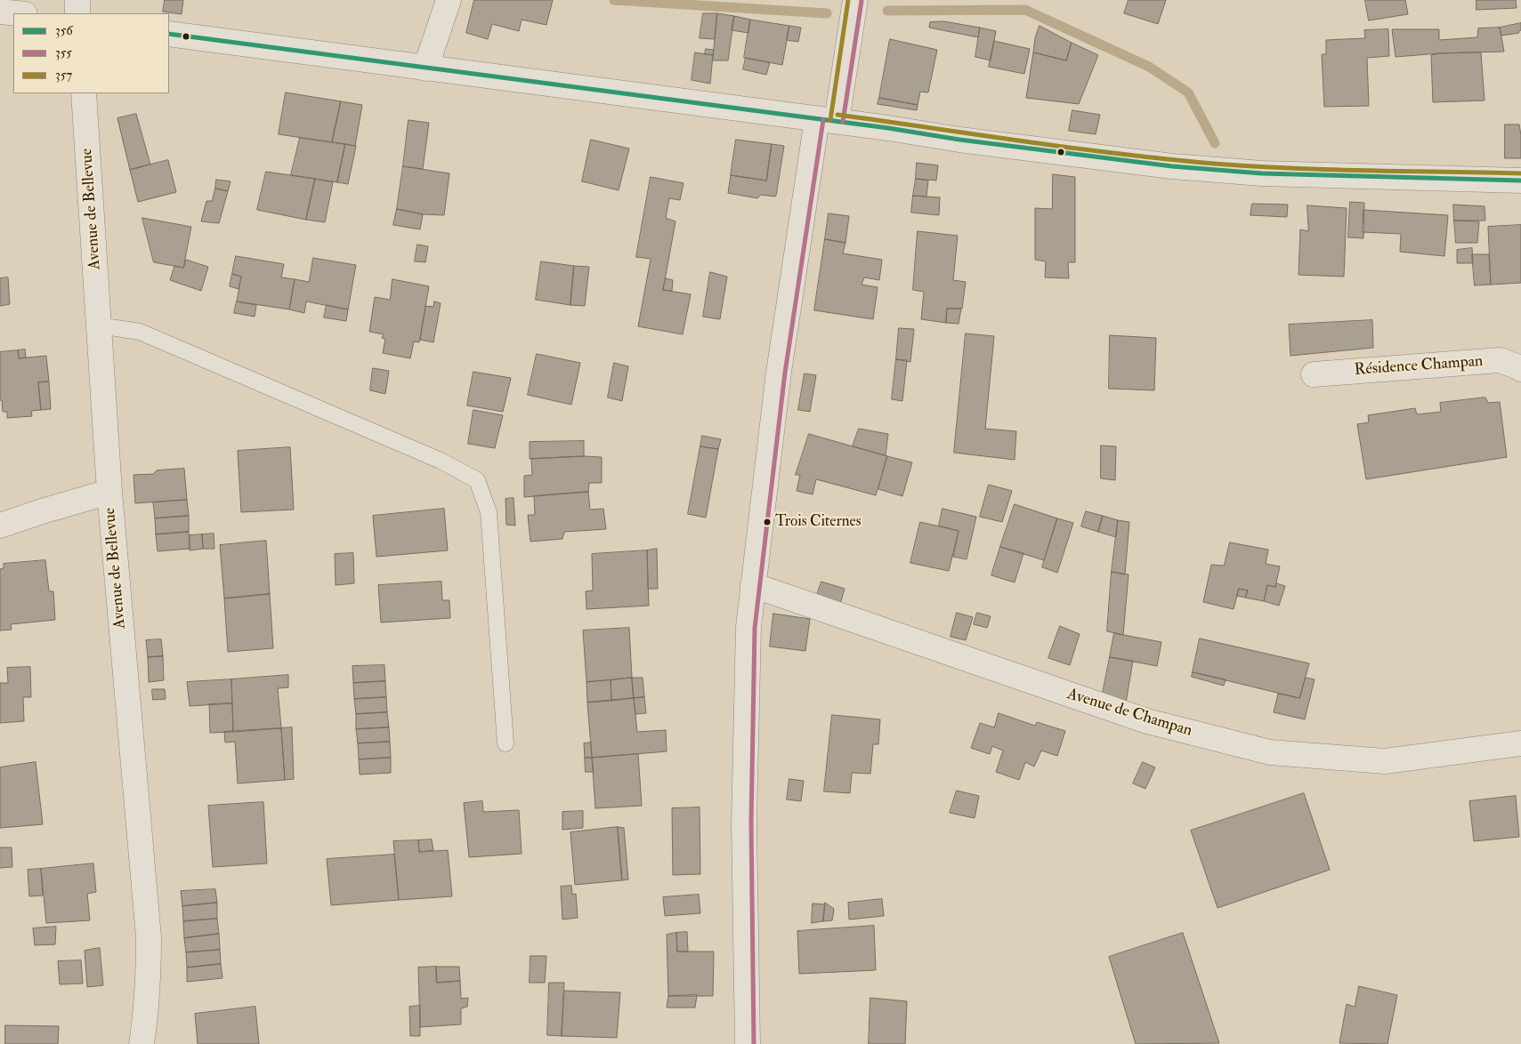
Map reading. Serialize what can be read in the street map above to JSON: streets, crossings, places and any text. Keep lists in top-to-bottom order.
{
  "streets": {
    "street": ["Avenue de Bellevue", "Résidence Champan", "Avenue de Champan"]
  },
  "places": ["Trois Citernes"],
  "lines": ["transit line 357", "transit line 355", "transit line 356"],
  "legend": ["356", "355", "357"]
}
